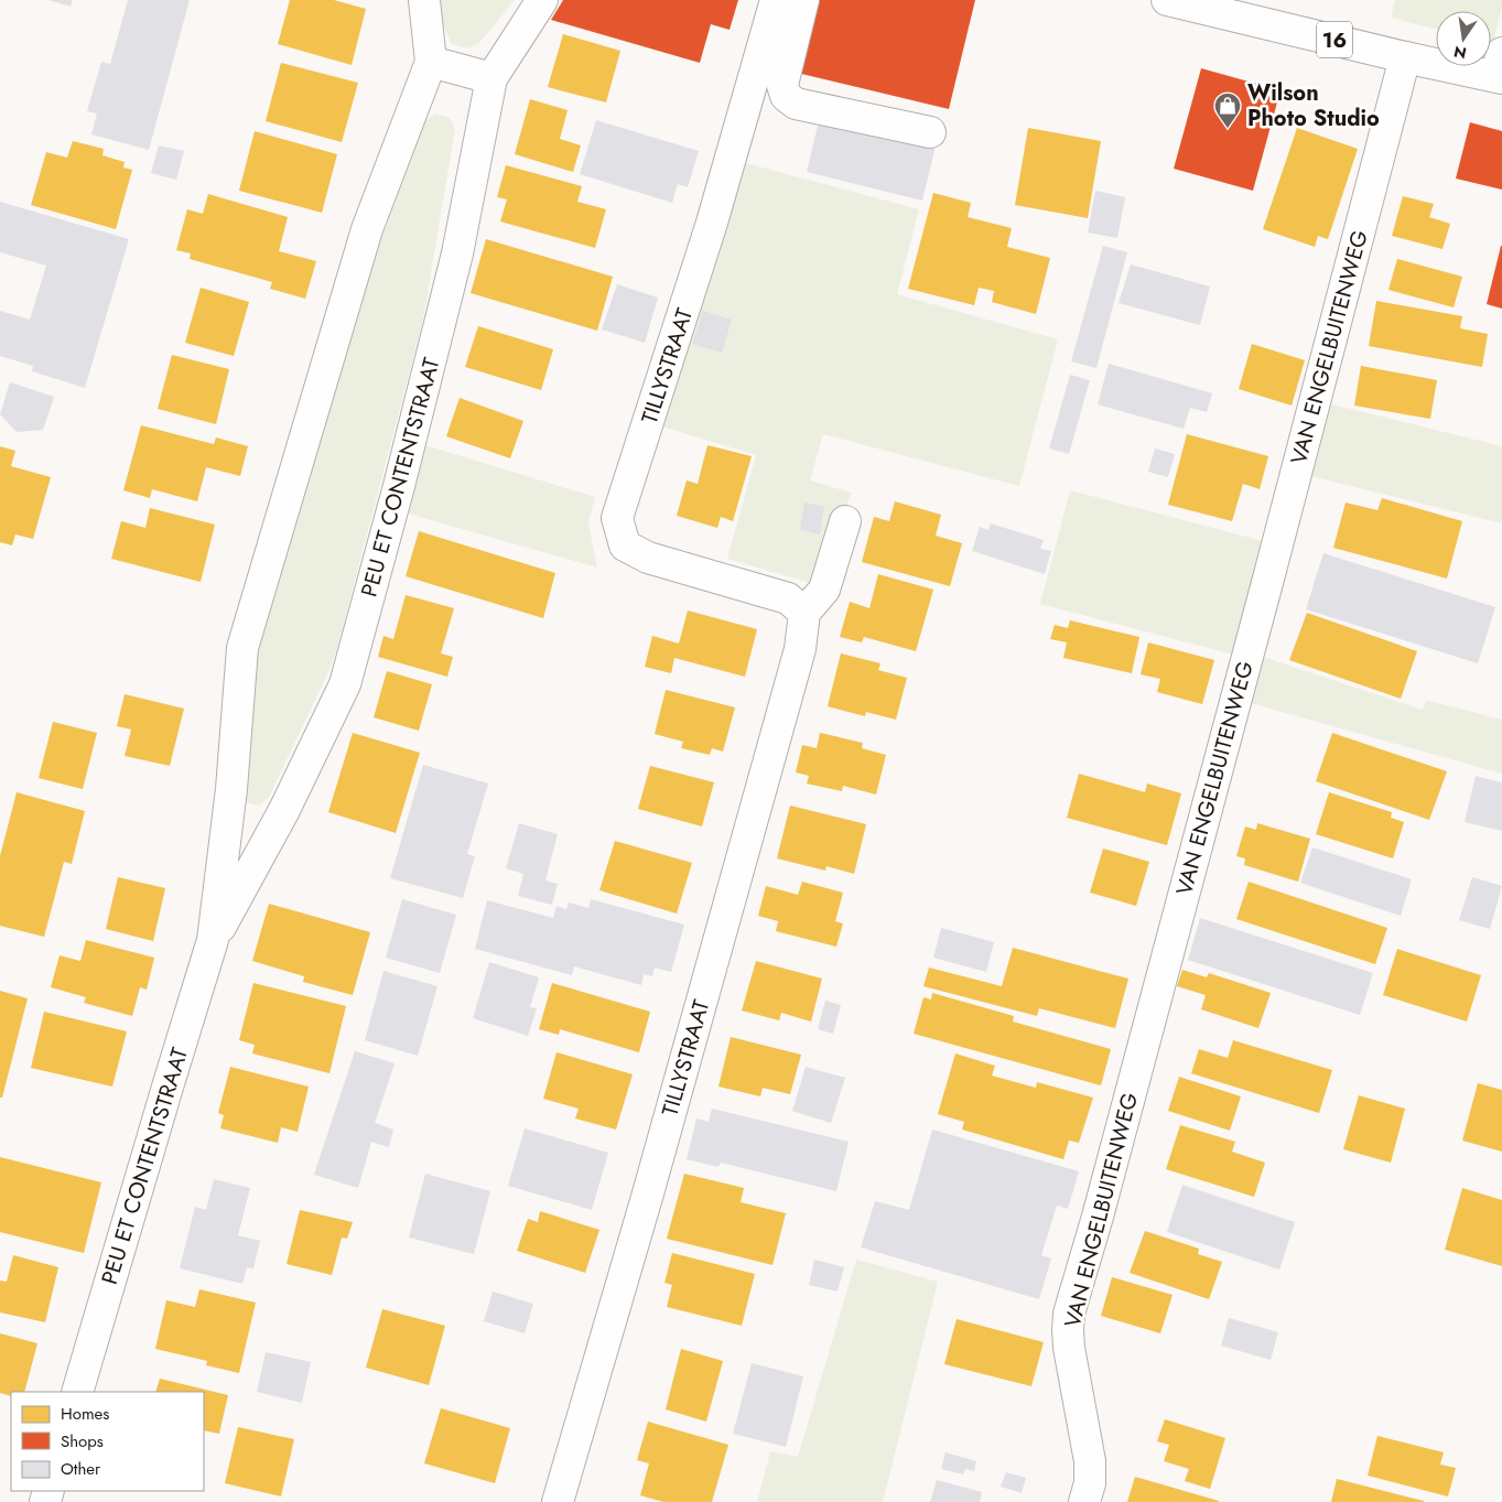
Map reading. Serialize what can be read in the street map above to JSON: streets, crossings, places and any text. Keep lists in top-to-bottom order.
{
  "streets": {
    "street": [
      "16",
      "VAN ENGELBUITENWEG",
      "TILLYSTRAAT",
      "PEU ET CONTENTSTRAAT"
    ]
  },
  "crossings": [
    ["16", "VAN ENGELBUITENWEG"]
  ],
  "places": {
    "shop": ["Wilson Photo Studio"]
  },
  "legend": ["Homes", "Shops", "Other"],
  "north": "bottom"
}
